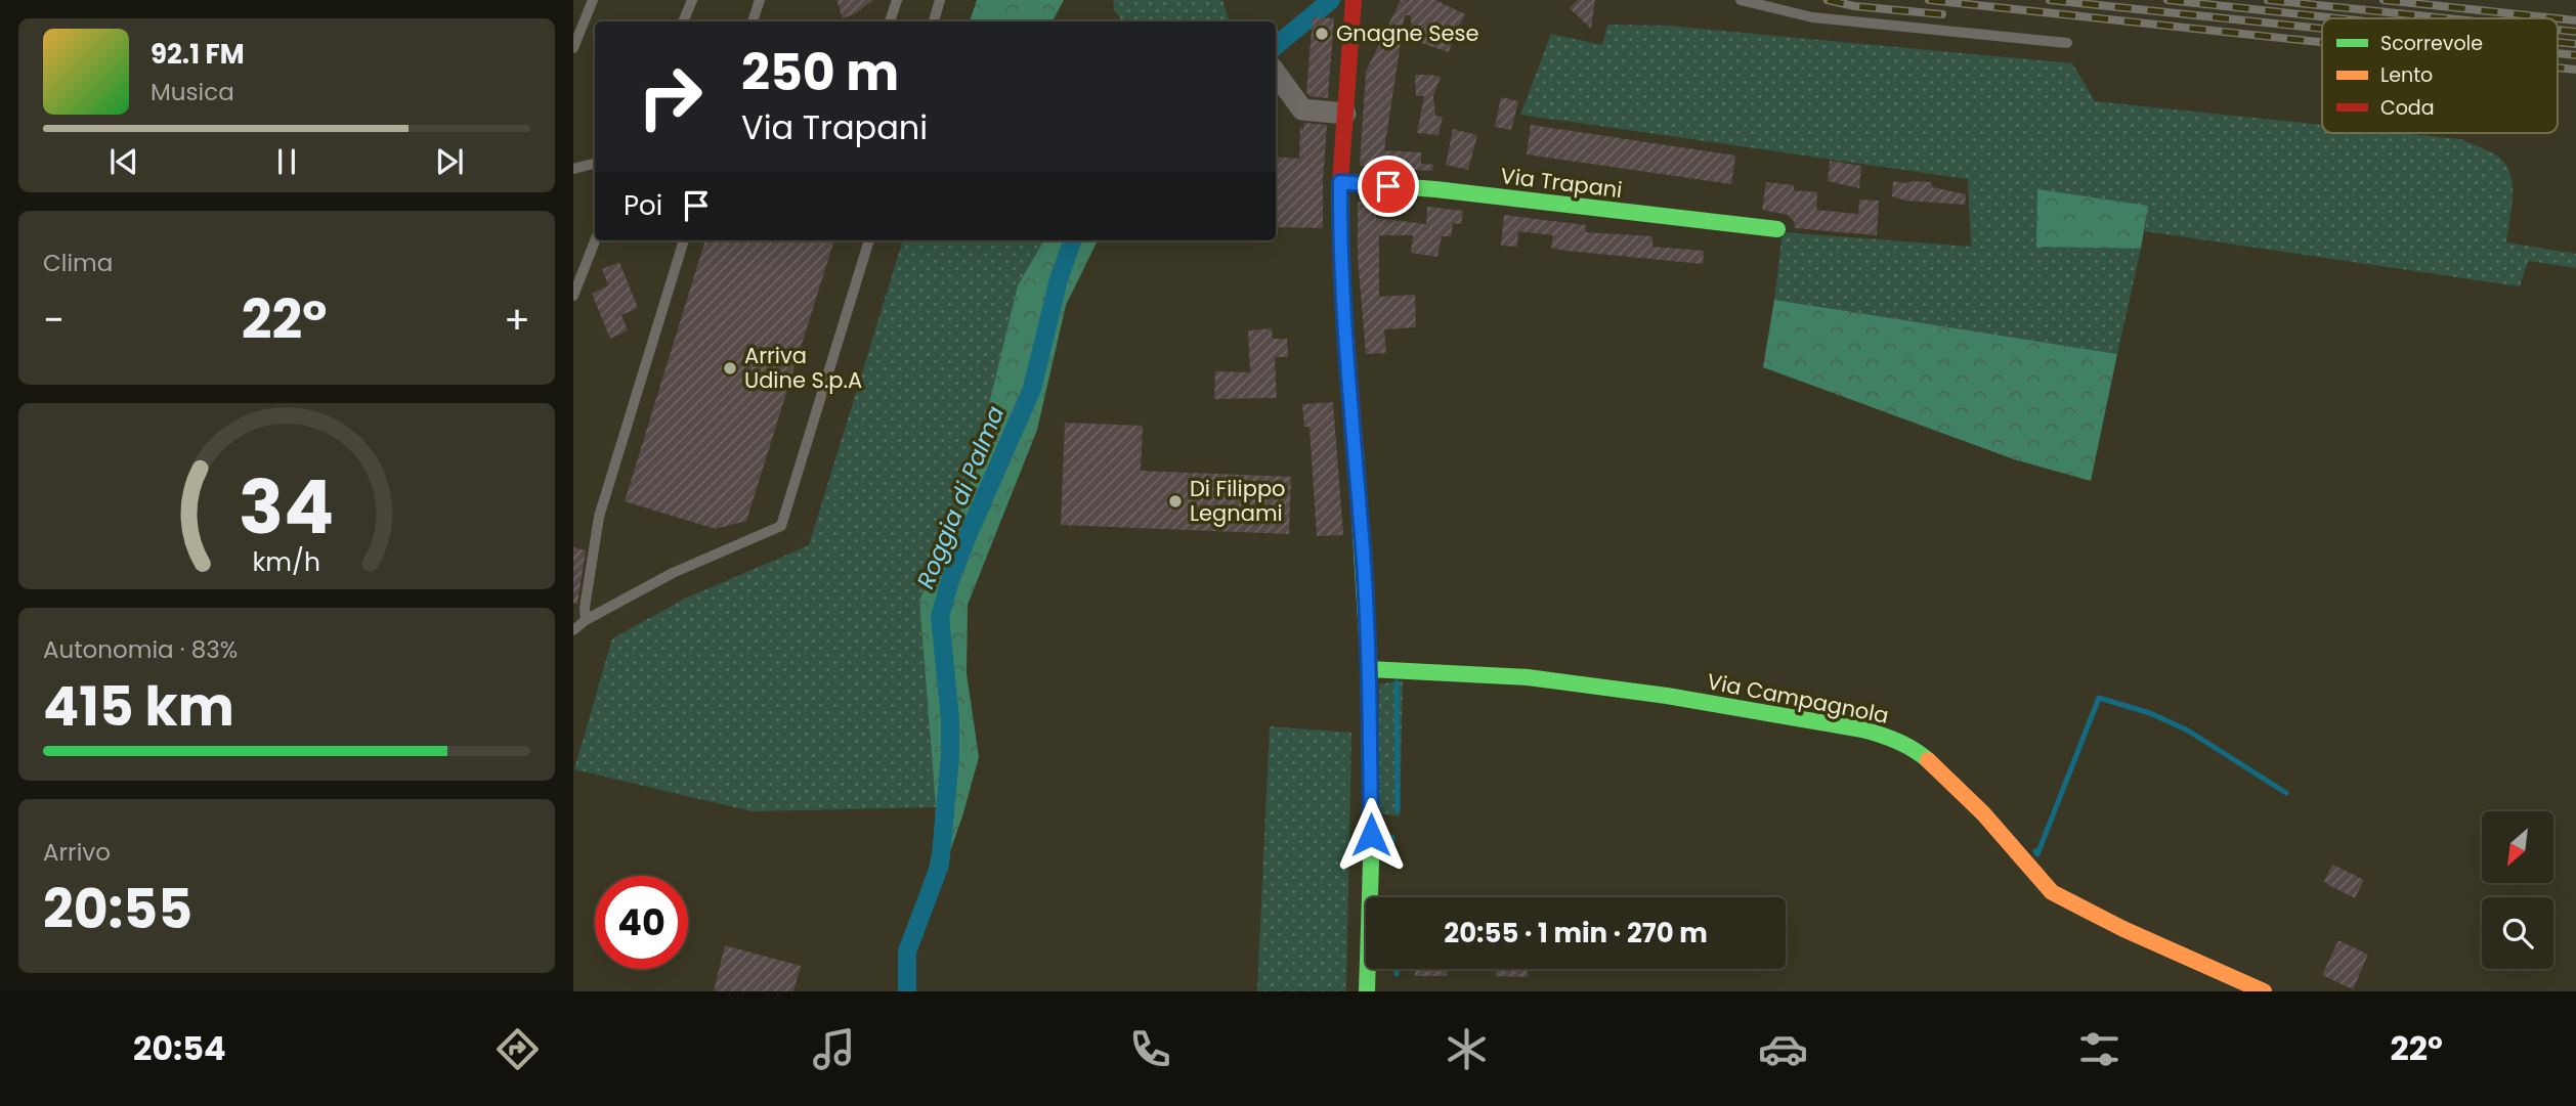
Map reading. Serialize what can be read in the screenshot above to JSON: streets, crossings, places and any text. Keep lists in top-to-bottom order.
{
  "streets": {
    "street": ["Via Trapani", "Via Campagnola"]
  },
  "water": ["Roggia di Palma"],
  "places": ["Gnagne Sese", "Arriva Udine S.p.A", "Di Filippo Legnami"],
  "legend": ["Scorrevole", "Lento", "Coda"],
  "north": "bottom left",
  "page": {
    "turn": ["250 m", "Via Trapani"],
    "song": ["92.1 FM", "Musica"],
    "then": "Poi",
    "tile": [
      "Clima",
      ["Autonomia · 83%", "415 km"],
      ["Arrivo", "20:55"]
    ],
    "heat": ["−", "22°", "+"],
    "limit": "40",
    "trip": "20:55 · 1 min · 270 m",
    "tabs": ["20:54", "22°"],
    "gauge": ["34", "km/h"]
  }
}
